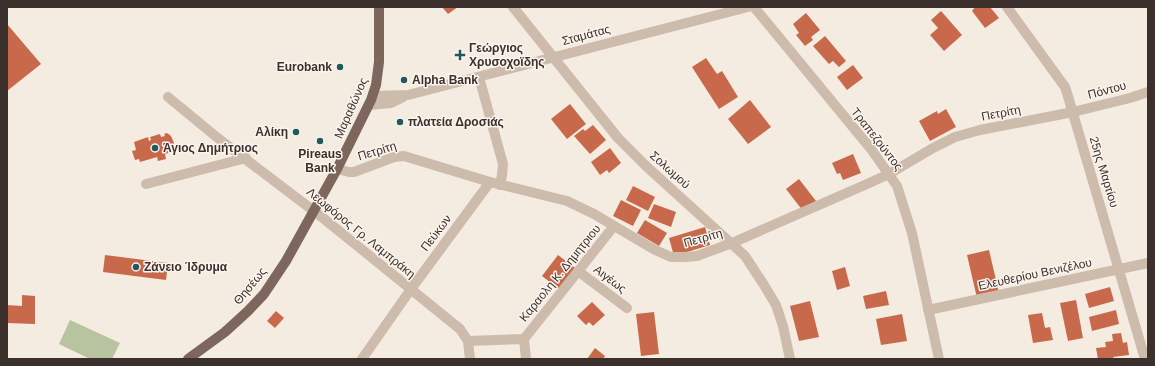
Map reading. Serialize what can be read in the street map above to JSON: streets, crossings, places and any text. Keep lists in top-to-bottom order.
{
  "streets": {
    "main road": ["Μαραθώνος", "Θησέως"],
    "street": [
      "Σταμάτας",
      "Πόντου",
      "Πετρίτη",
      "Τραπεζούντος",
      "Σολωμού",
      "25ης Μαρτίου",
      "Λεωφόρος Γρ. Λαμπράκη",
      "Πεύκων",
      "Καραολη Κ. Δημητριου",
      "Ελευθερίου Βενιζέλου",
      "Αιγέως"
    ]
  },
  "crossings": [
    ["Σταμάτας", "Μαραθώνος"],
    ["Σταμάτας", "Σολωμού"],
    ["Πόντου", "Πετρίτη"],
    ["Πόντου", "25ης Μαρτίου"],
    ["Μαραθώνος", "Πετρίτη"],
    ["Μαραθώνος", "Λεωφόρος Γρ. Λαμπράκη"],
    ["Μαραθώνος", "Θησέως"],
    ["Πετρίτη", "Τραπεζούντος"],
    ["Πετρίτη", "Σολωμού"],
    ["Πετρίτη", "25ης Μαρτίου"],
    ["Πετρίτη", "Πεύκων"],
    ["Πετρίτη", "Καραολη Κ. Δημητριου"],
    ["Τραπεζούντος", "Ελευθερίου Βενιζέλου"],
    ["25ης Μαρτίου", "Ελευθερίου Βενιζέλου"],
    ["Λεωφόρος Γρ. Λαμπράκη", "Πεύκων"],
    ["Λεωφόρος Γρ. Λαμπράκη", "Θησέως"],
    ["Καραολη Κ. Δημητριου", "Αιγέως"]
  ],
  "places": {
    "health": ["Γεώργιος Χρυσοχοϊδης"],
    "other": [
      "Eurobank",
      "Alpha Bank",
      "πλατεία Δροσιάς",
      "Αλίκη",
      "Pireaus Bank",
      "Άγιος Δημήτριος",
      "Ζάνειο Ίδρυμα"
    ]
  }
}
